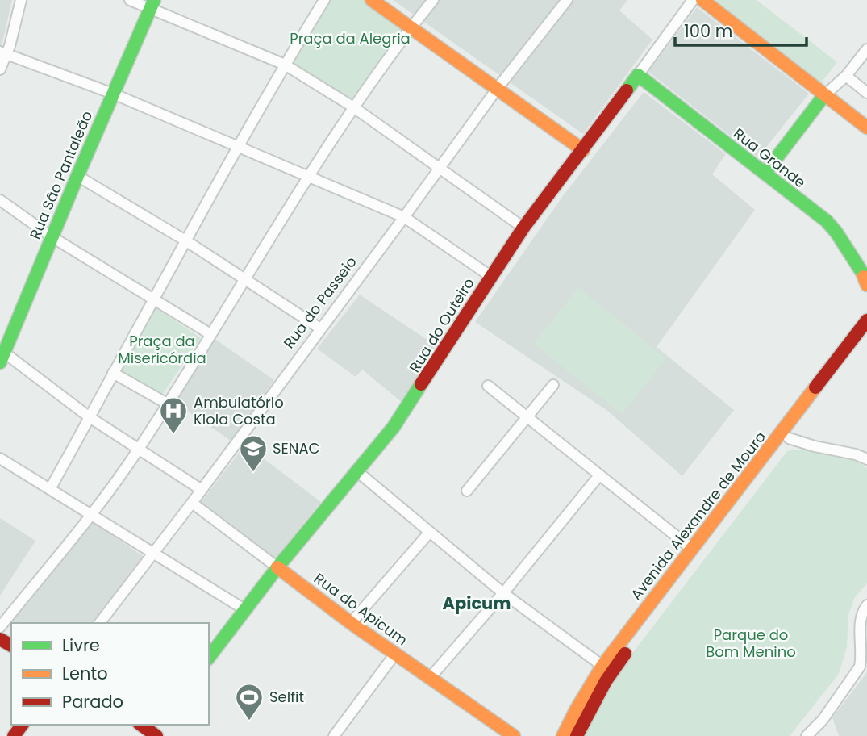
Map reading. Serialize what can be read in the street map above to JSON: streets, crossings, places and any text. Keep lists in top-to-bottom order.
{
  "streets": {
    "street": [
      "Rua Grande",
      "Rua São Pantaleão",
      "Rua do Passeio",
      "Rua do Outeiro",
      "Avenida Alexandre de Moura",
      "Rua do Apicum"
    ]
  },
  "crossings": [
    ["Rua Grande", "Rua do Outeiro"],
    ["Rua do Passeio", "Rua do Apicum"],
    ["Rua do Outeiro", "Rua do Apicum"]
  ],
  "districts": ["Apicum"],
  "parks": ["Praça da Alegria", "Praça da Misericórdia", "Parque do Bom Menino"],
  "places": {
    "hospital": ["Ambulatório Kiola Costa"],
    "school or university": ["SENAC"],
    "sports": ["Selfit"]
  },
  "legend": ["Livre", "Lento", "Parado"],
  "scale_bar": "100 m"
}
